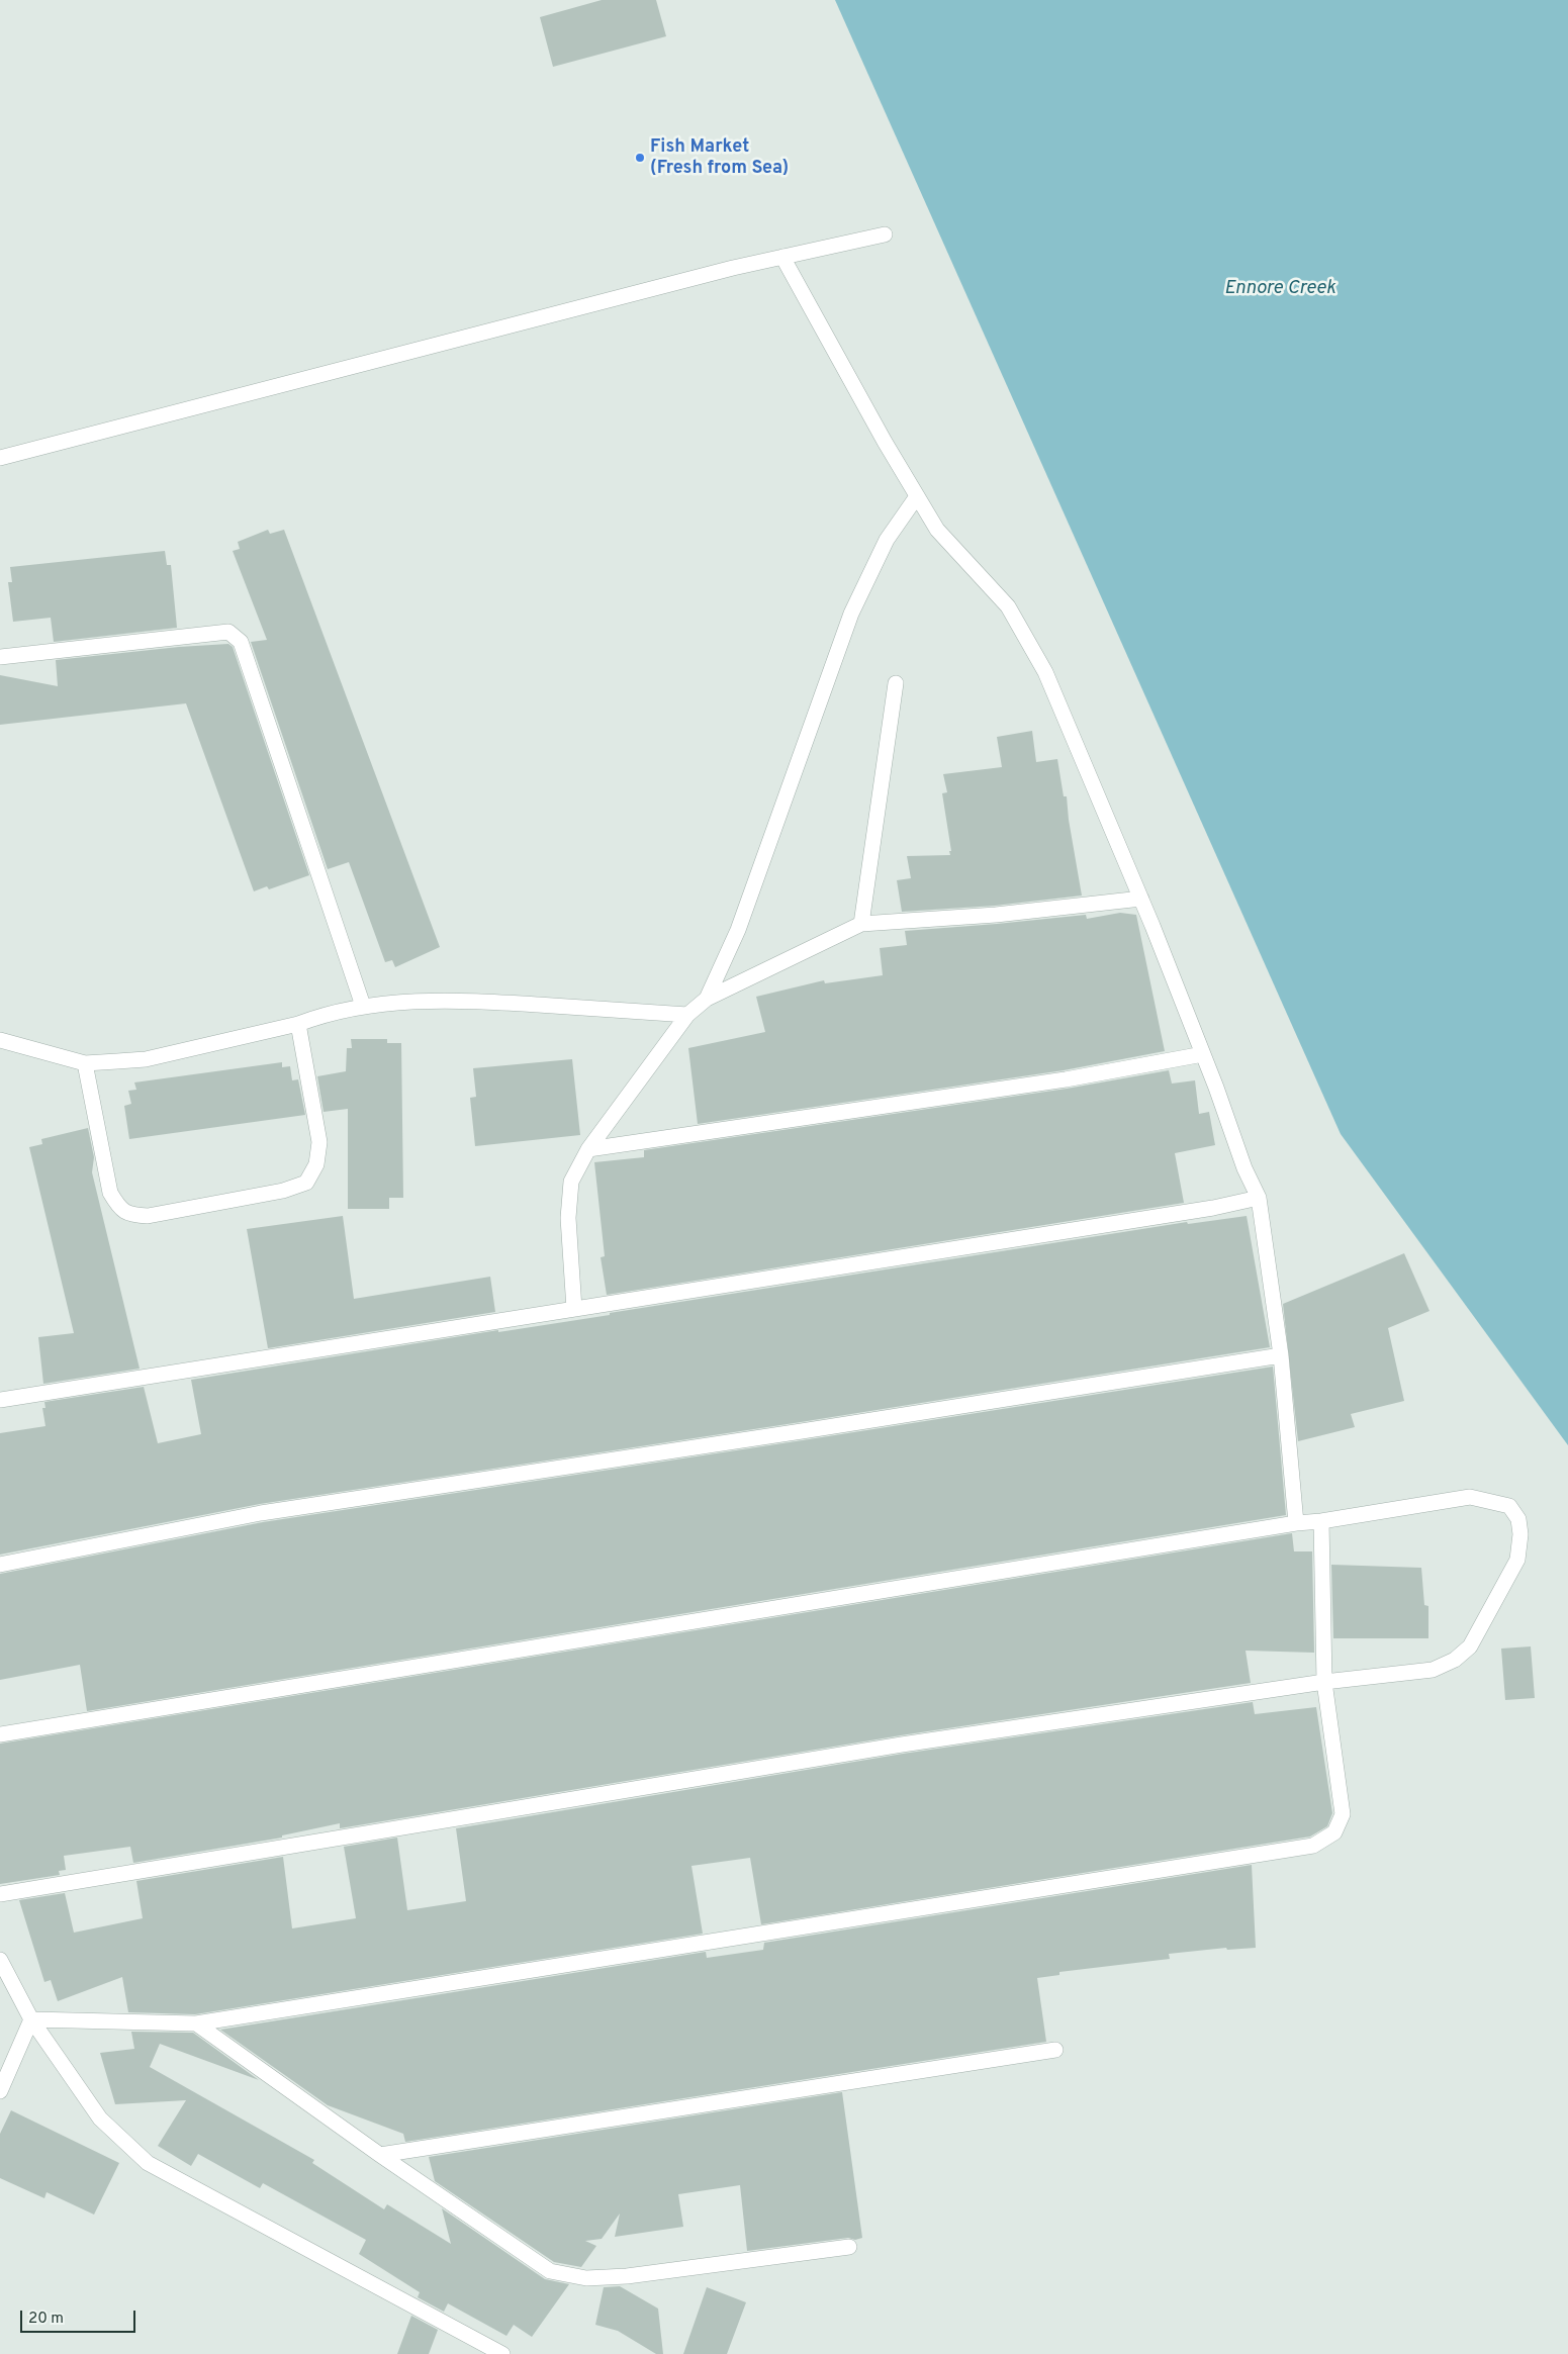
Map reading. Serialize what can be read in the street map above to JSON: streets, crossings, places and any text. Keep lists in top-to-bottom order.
{
  "water": ["Ennore Creek"],
  "places": ["Fish Market (Fresh from Sea)"],
  "scale_bar": "20 m"
}
